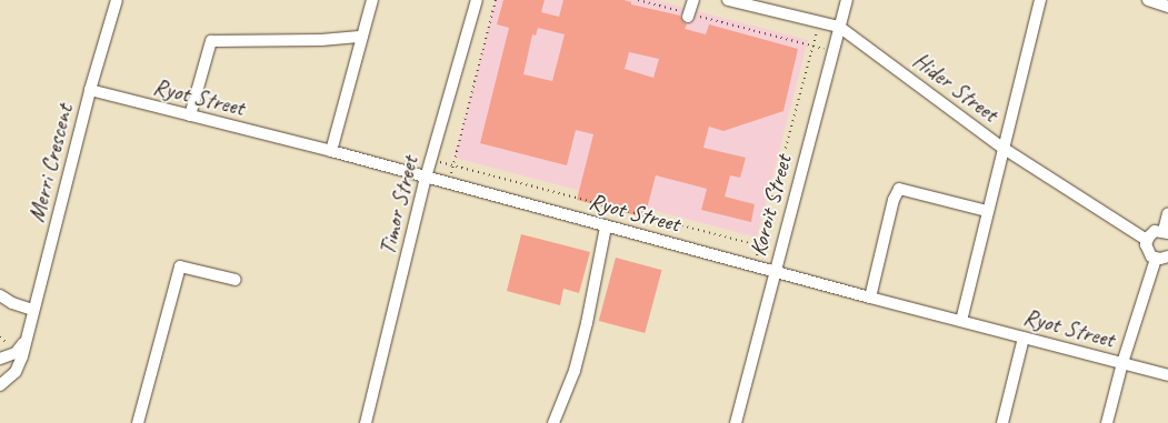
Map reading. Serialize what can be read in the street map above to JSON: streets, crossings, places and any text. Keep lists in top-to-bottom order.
{
  "streets": {
    "street": [
      "Hider Street",
      "Ryot Street",
      "Merri Crescent",
      "Timor Street",
      "Koroit Street"
    ]
  },
  "crossings": [
    ["Hider Street", "Koroit Street"],
    ["Ryot Street", "Merri Crescent"],
    ["Ryot Street", "Timor Street"],
    ["Ryot Street", "Koroit Street"]
  ]
}
